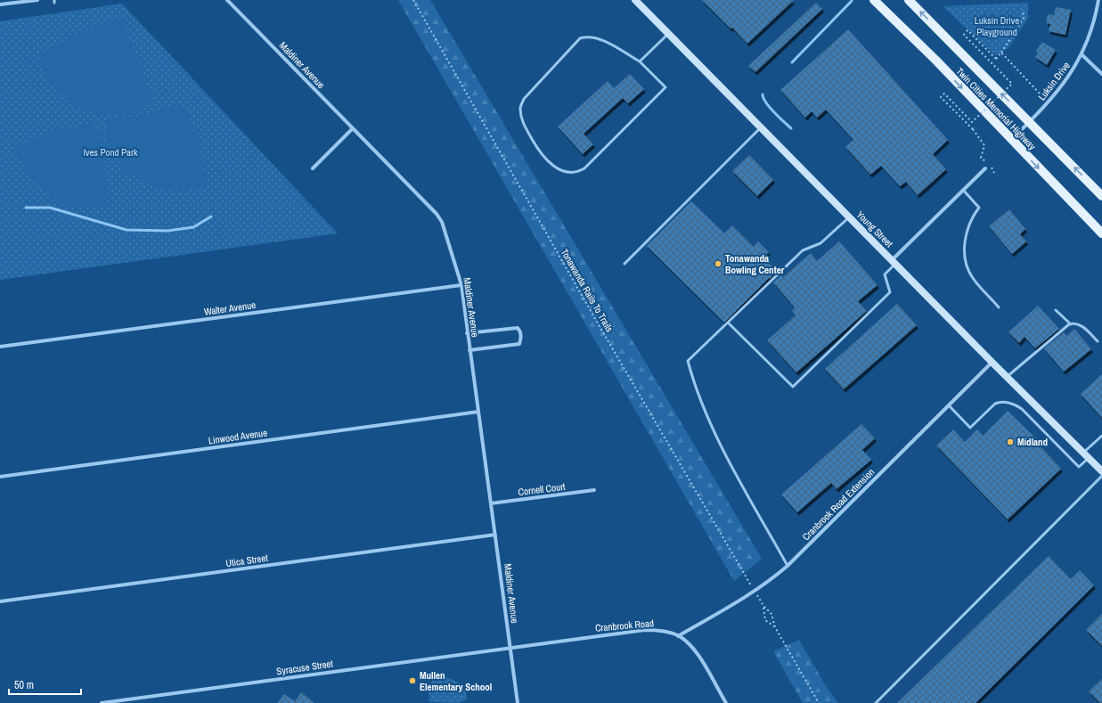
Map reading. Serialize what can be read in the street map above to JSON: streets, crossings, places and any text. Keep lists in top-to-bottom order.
{
  "streets": {
    "main road": ["Twin Cities Memorial Highway"],
    "street": [
      "Maldiner Avenue",
      "Luksin Drive",
      "Young Street",
      "Walter Avenue",
      "Linwood Avenue",
      "Cornell Court",
      "Cranbrook Road Extension",
      "Utica Street",
      "Cranbrook Road",
      "Syracuse Street"
    ],
    "path": ["Tonawanda Rails To Trails"]
  },
  "crossings": [
    ["Maldiner Avenue", "Walter Avenue"],
    ["Maldiner Avenue", "Linwood Avenue"],
    ["Maldiner Avenue", "Cornell Court"],
    ["Maldiner Avenue", "Utica Street"],
    ["Maldiner Avenue", "Cranbrook Road"],
    ["Maldiner Avenue", "Syracuse Street"],
    ["Luksin Drive", "Twin Cities Memorial Highway"],
    ["Young Street", "Cranbrook Road Extension"],
    ["Cranbrook Road Extension", "Cranbrook Road"],
    ["Cranbrook Road", "Syracuse Street"]
  ],
  "parks": ["Luksin Drive Playground", "Ives Pond Park"],
  "places": ["Tonawanda Bowling Center", "Midland", "Mullen Elementary School"],
  "scale_bar": "50 m"
}
